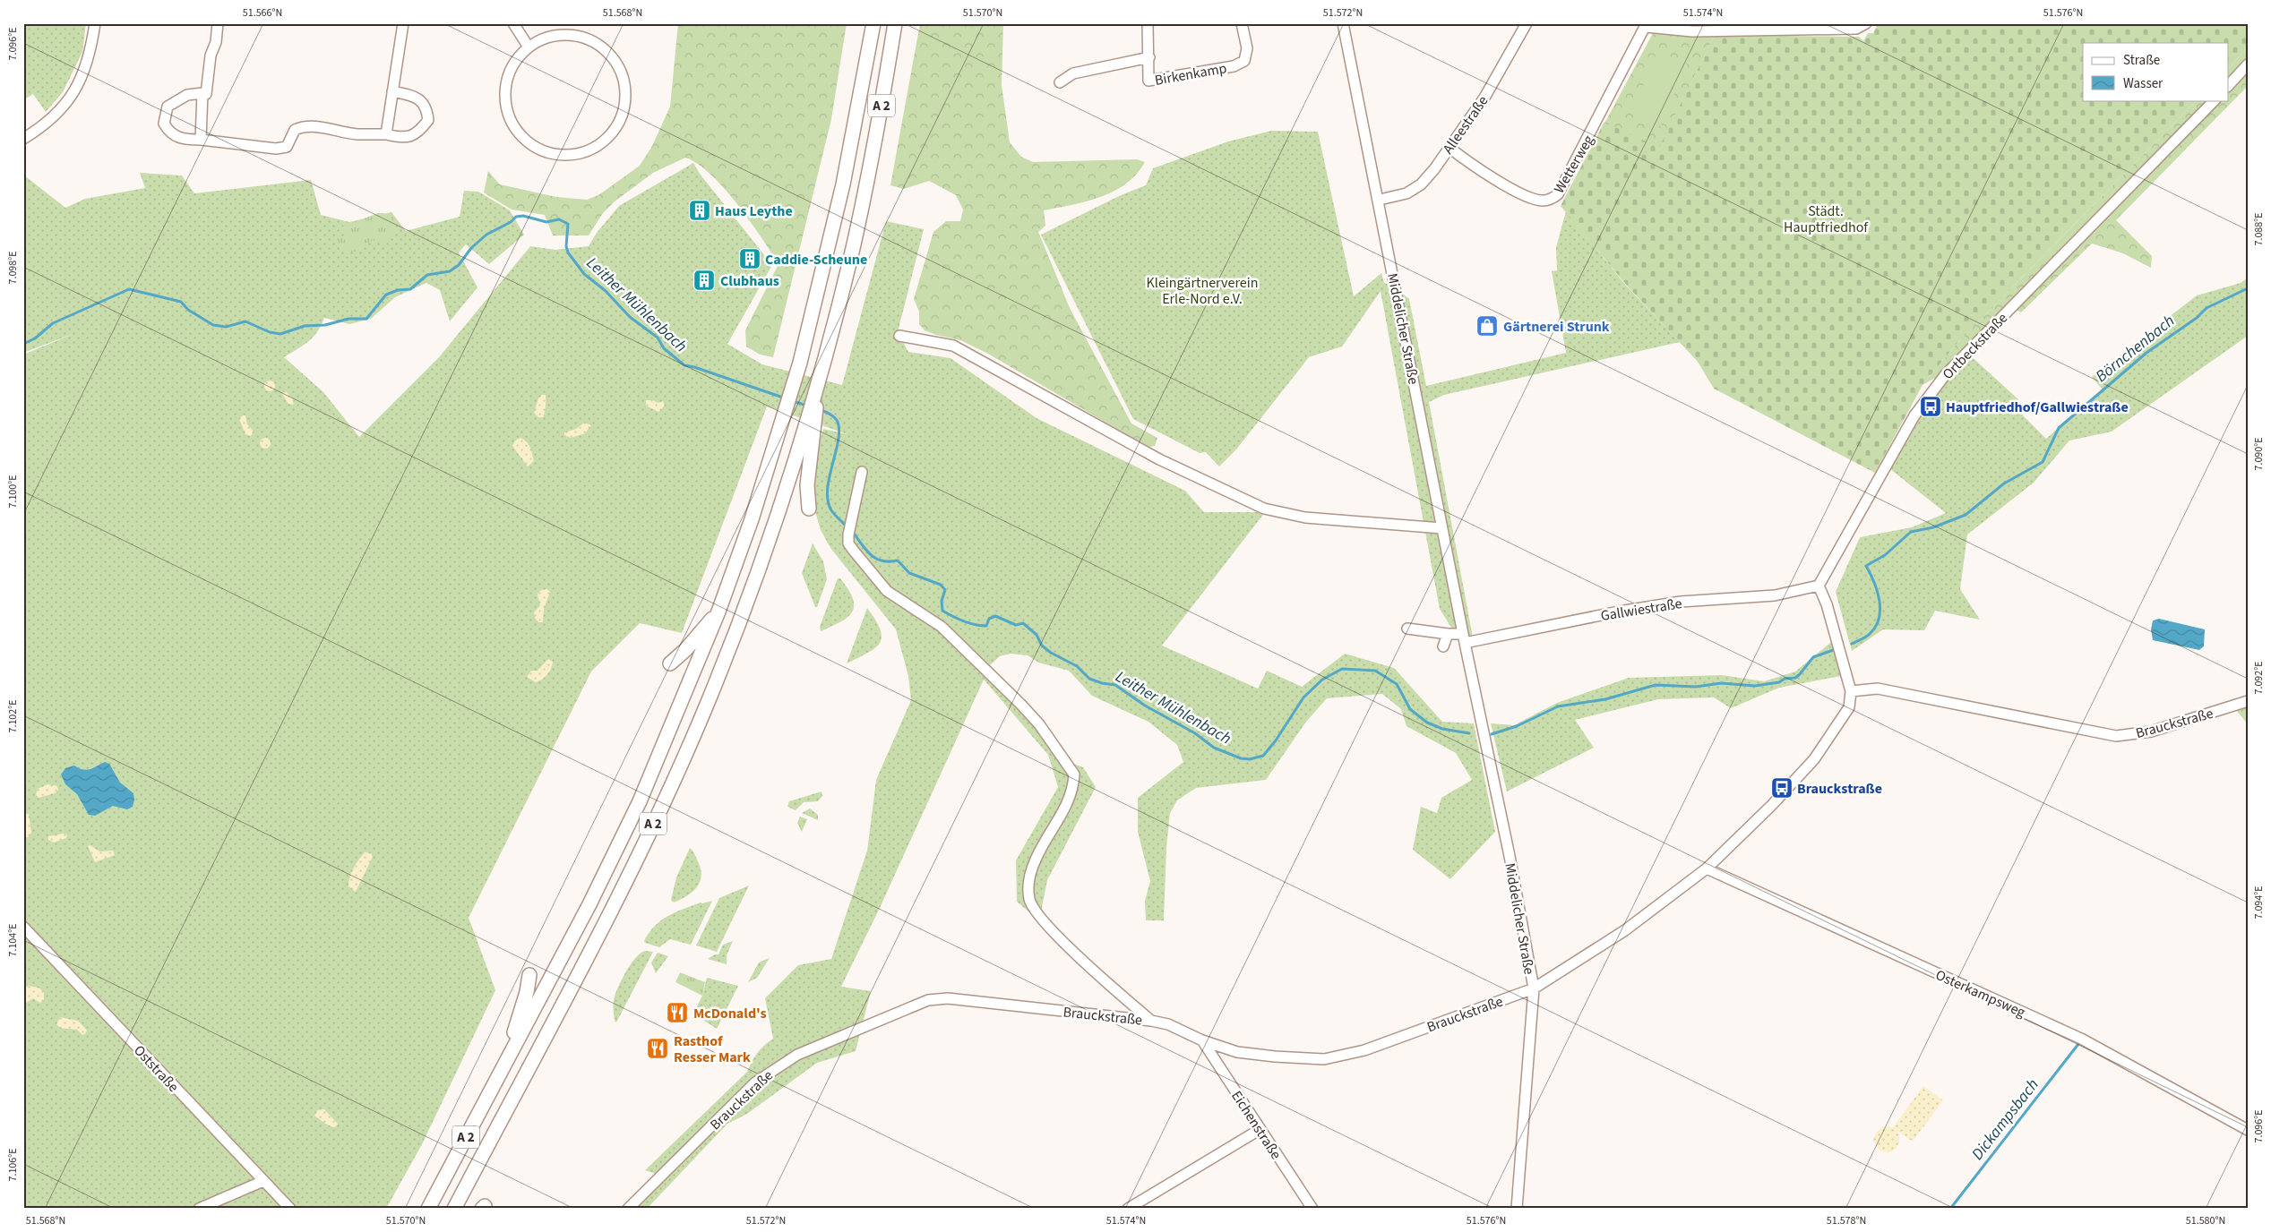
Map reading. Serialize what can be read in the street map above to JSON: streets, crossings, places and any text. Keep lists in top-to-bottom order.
{
  "streets": {
    "highway": ["A 2"],
    "street": [
      "Birkenkamp",
      "Alleestraße",
      "Wetterweg",
      "Middelicher Straße",
      "Ortbeckstraße",
      "Gallwiestraße",
      "Brauckstraße",
      "Osterkampsweg",
      "Oststraße",
      "Eichenstraße"
    ]
  },
  "crossings": [
    ["Alleestraße", "Wetterweg"],
    ["Alleestraße", "Middelicher Straße"],
    ["Middelicher Straße", "Gallwiestraße"],
    ["Middelicher Straße", "Brauckstraße"],
    ["Ortbeckstraße", "Gallwiestraße"],
    ["Brauckstraße", "Osterkampsweg"],
    ["Brauckstraße", "Eichenstraße"]
  ],
  "water": ["Leither Mühlenbach", "Börnchenbach", "Dickampsbach"],
  "parks": ["Städt. Hauptfriedhof", "Kleingärtnerverein Erle-Nord e.V."],
  "places": {
    "building": ["Haus Leythe", "Caddie-Scheune", "Clubhaus"],
    "shop": ["Gärtnerei Strunk"],
    "bus stop": ["Hauptfriedhof/Gallwiestraße", "Brauckstraße"],
    "restaurant": ["McDonald's", "Rasthof Resser Mark"]
  },
  "legend": ["Straße", "Wasser"],
  "coordinates": [
    "51.566°N",
    "51.568°N",
    "51.570°N",
    "51.572°N",
    "51.574°N",
    "51.576°N",
    "7.096°E",
    "7.088°E",
    "7.098°E",
    "7.090°E",
    "7.100°E",
    "7.092°E",
    "7.102°E",
    "7.094°E",
    "7.104°E",
    "7.106°E",
    "51.578°N",
    "51.580°N"
  ]
}
